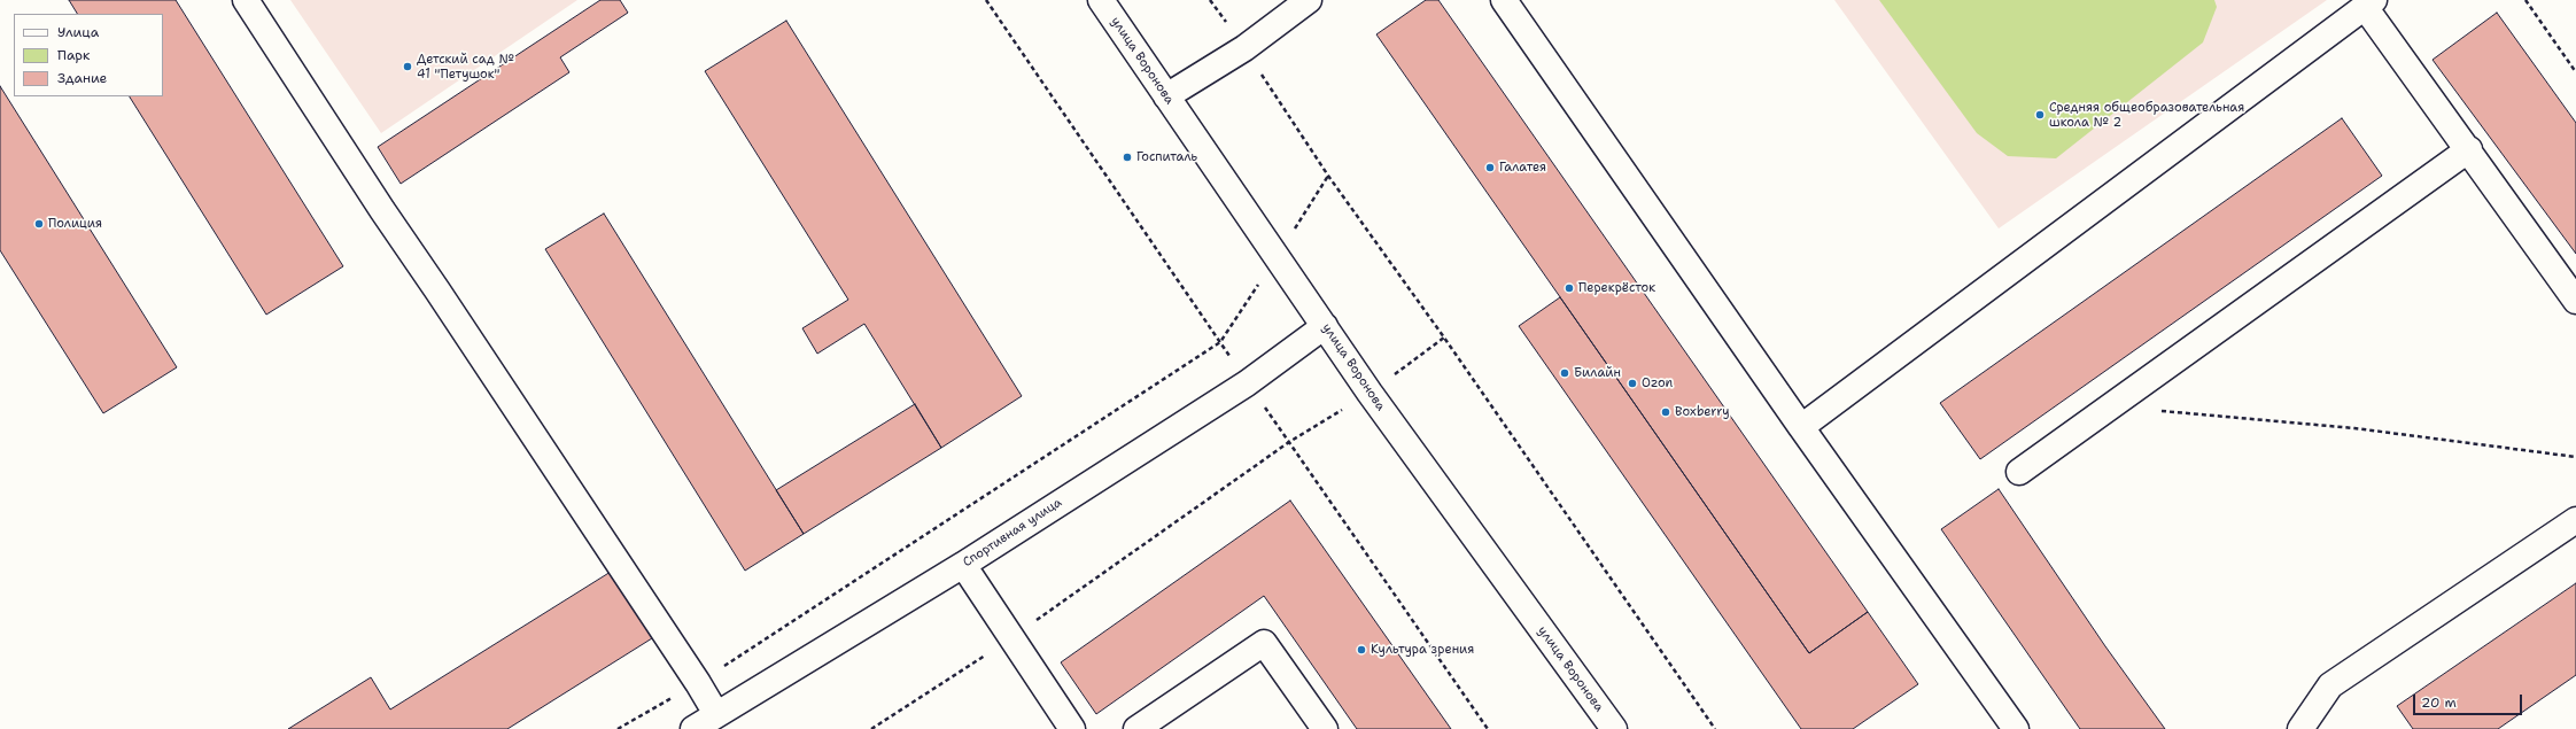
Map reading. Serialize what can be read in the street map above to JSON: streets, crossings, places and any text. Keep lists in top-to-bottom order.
{
  "streets": {
    "street": ["улица Воронова", "Спортивная улица"]
  },
  "crossings": [
    ["улица Воронова", "Спортивная улица"]
  ],
  "places": [
    "Детский сад № 41 \"Петушок\"",
    "Средняя общеобразовательная школа № 2",
    "Госпиталь",
    "Галатея",
    "Полиция",
    "Перекрёсток",
    "Билайн",
    "Ozon",
    "Boxberry",
    "Культура зрения"
  ],
  "legend": ["Улица", "Парк", "Здание"],
  "scale_bar": "20 m"
}
